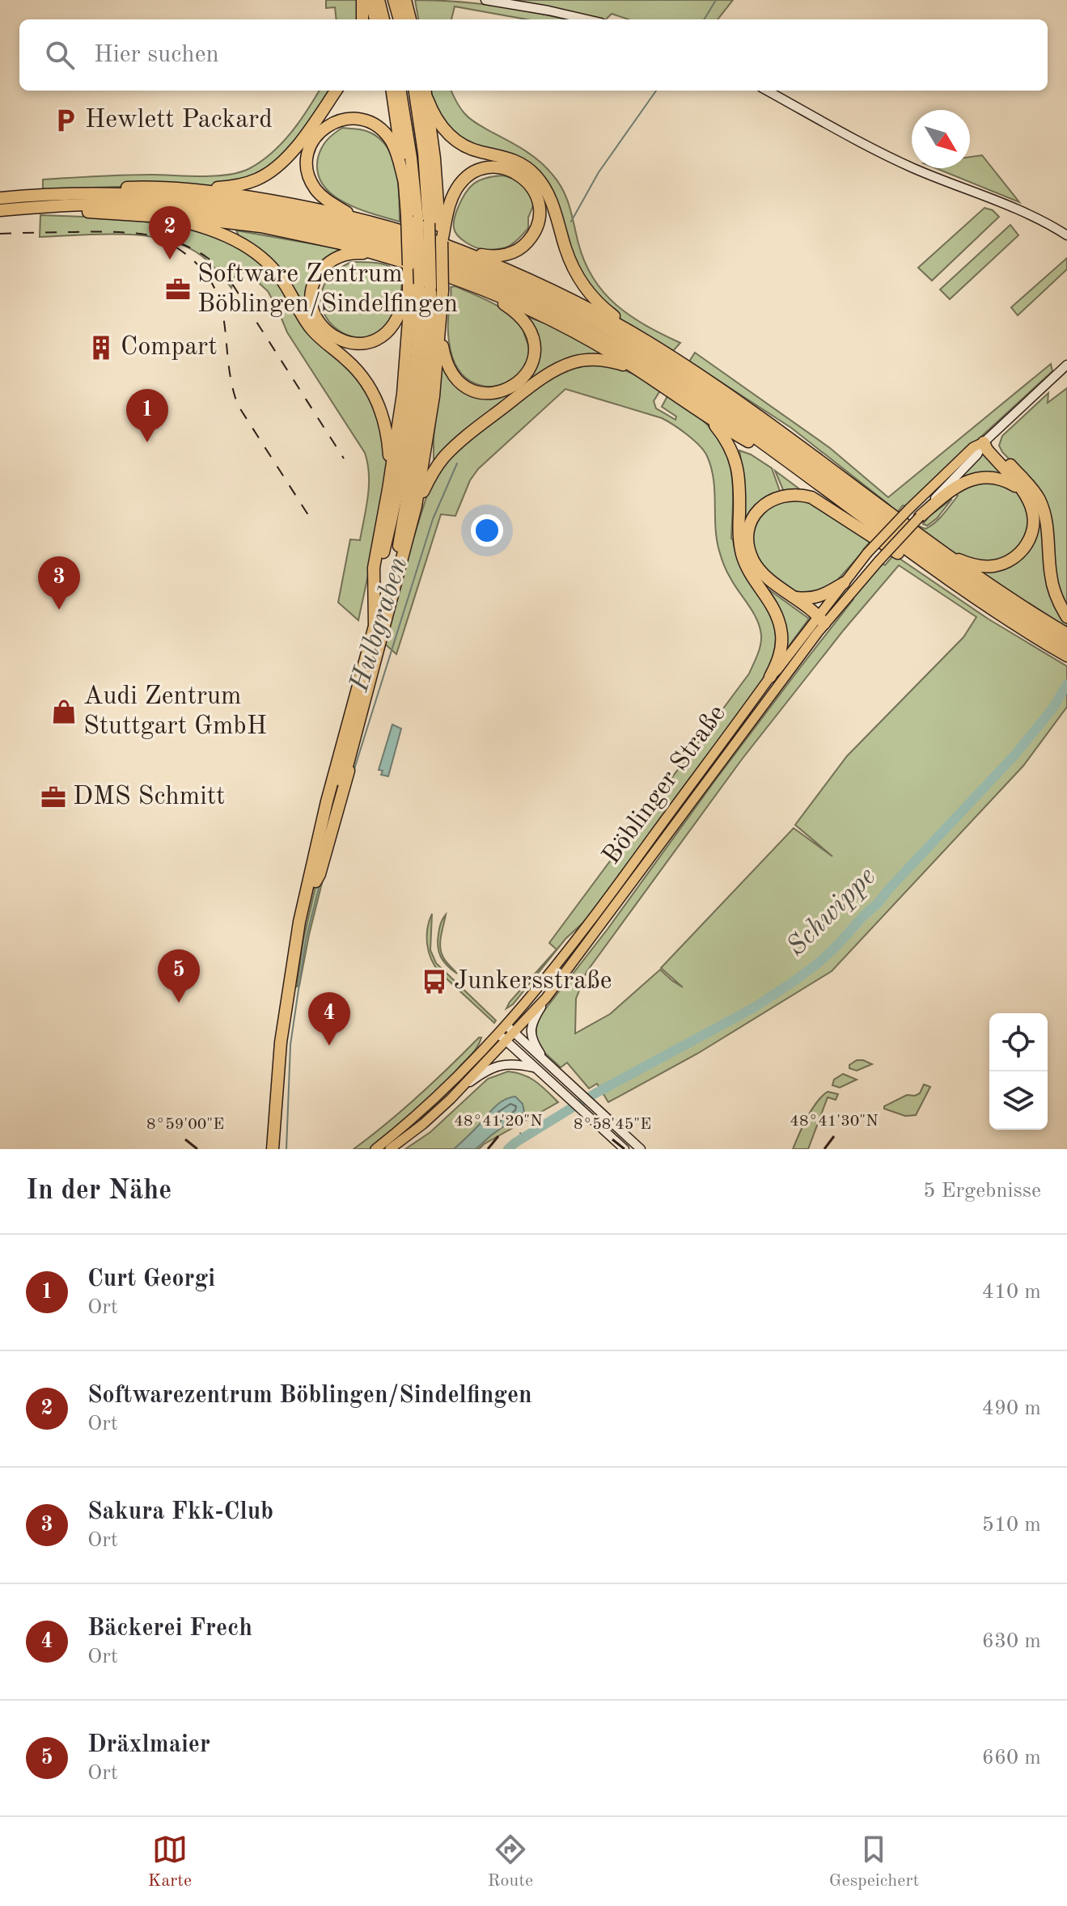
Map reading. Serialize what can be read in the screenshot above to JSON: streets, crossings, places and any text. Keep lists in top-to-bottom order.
{
  "streets": {
    "main road": ["Böblinger Straße"]
  },
  "water": ["Hulbgraben", "Schwippe"],
  "places": {
    "parking": ["Hewlett Packard"],
    "office": ["Software Zentrum Böblingen/Sindelfingen", "DMS Schmitt"],
    "building": ["Compart"],
    "shop": ["Audi Zentrum Stuttgart GmbH"],
    "bus stop": ["Junkersstraße"]
  },
  "north": "bottom right",
  "page": {
    "search": "Hier suchen",
    "pins": [
      "2",
      "1",
      "3",
      "5",
      "4"
    ],
    "heading": ["In der Nähe", "5 Ergebnisse"],
    "list": [
      {
        "mark": "1",
        "name": "Curt Georgi",
        "note": "Ort",
        "value": "410 m"
      },
      {
        "mark": "2",
        "name": "Softwarezentrum Böblingen/Sindelfingen",
        "note": "Ort",
        "value": "490 m"
      },
      {
        "mark": "3",
        "name": "Sakura Fkk-Club",
        "note": "Ort",
        "value": "510 m"
      },
      {
        "mark": "4",
        "name": "Bäckerei Frech",
        "note": "Ort",
        "value": "630 m"
      },
      {
        "mark": "5",
        "name": "Dräxlmaier",
        "note": "Ort",
        "value": "660 m"
      }
    ],
    "nav": ["Karte", "Route", "Gespeichert"]
  },
  "coordinates": [
    "48°41'20\"N",
    "48°41'30\"N",
    "8°59'00\"E",
    "8°58'45\"E"
  ]
}
